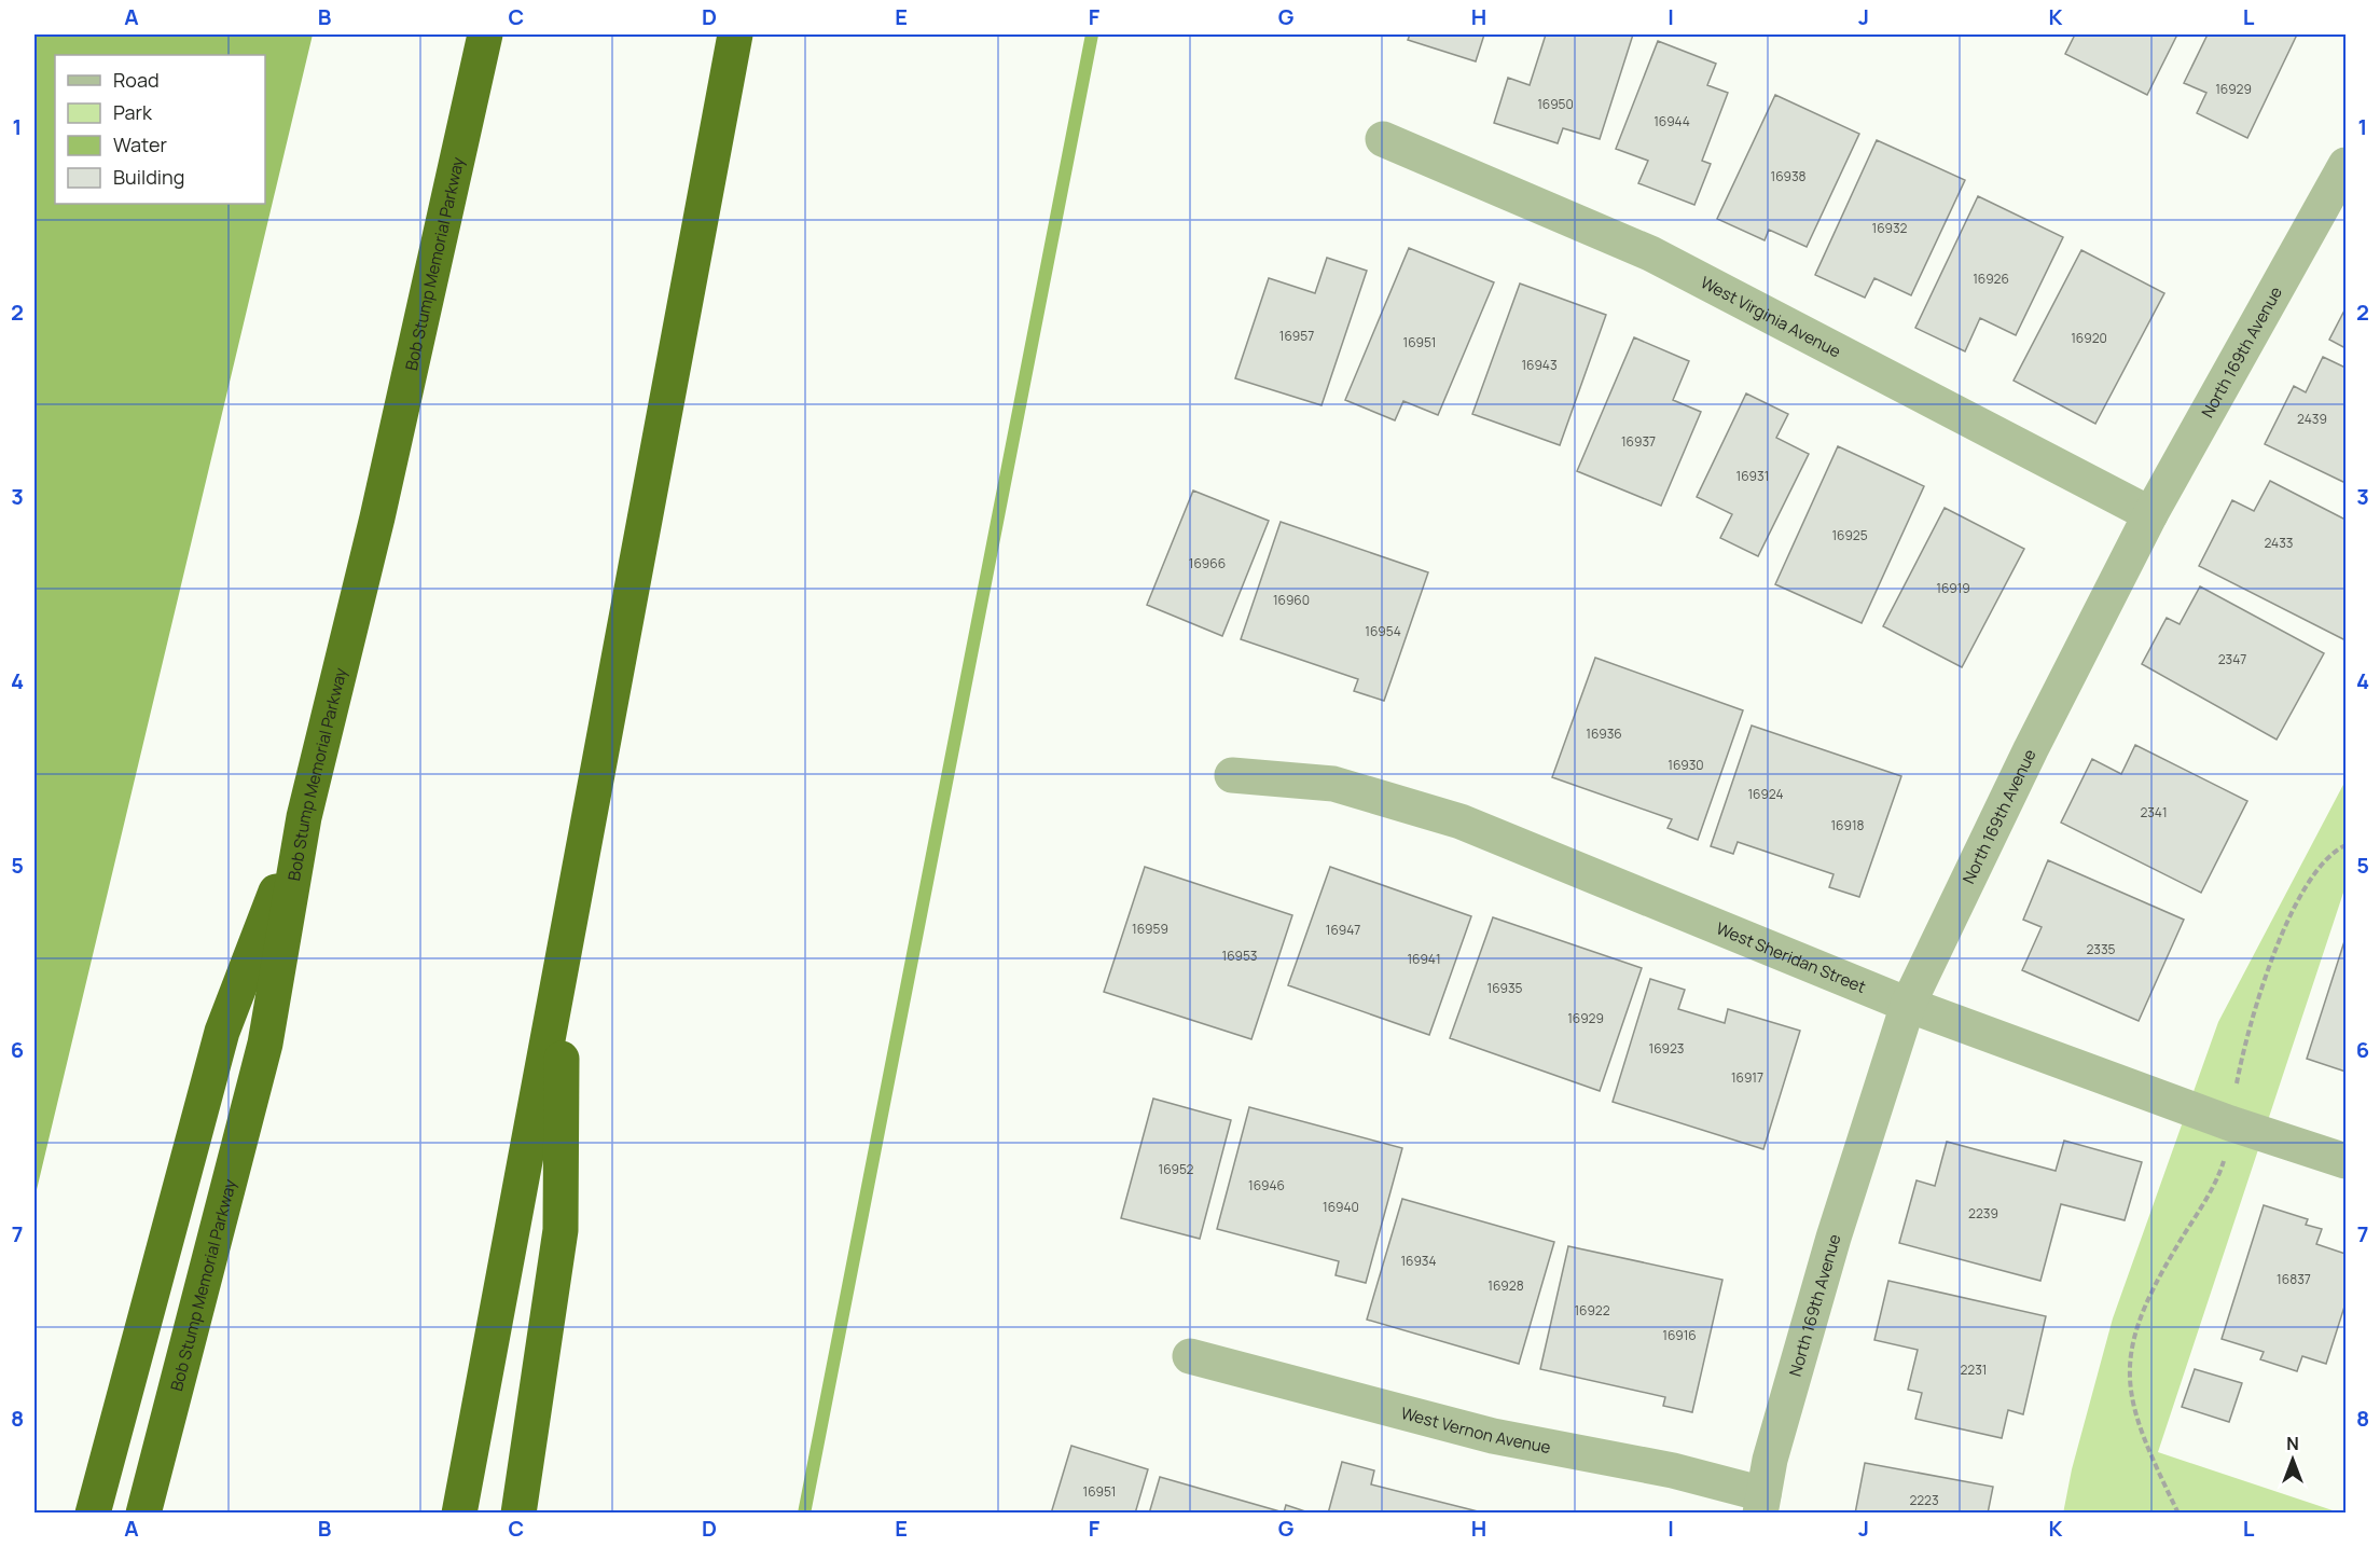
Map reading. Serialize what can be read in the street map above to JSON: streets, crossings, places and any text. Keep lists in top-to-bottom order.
{
  "streets": {
    "highway": ["Bob Stump Memorial Parkway"],
    "street": [
      "West Virginia Avenue",
      "North 169th Avenue",
      "West Sheridan Street",
      "West Vernon Avenue"
    ]
  },
  "crossings": [
    ["West Virginia Avenue", "North 169th Avenue"],
    ["North 169th Avenue", "West Sheridan Street"],
    ["North 169th Avenue", "West Vernon Avenue"]
  ],
  "house_numbers": [
    "16929",
    "16950",
    "16944",
    "16938",
    "16932",
    "16926",
    "16957",
    "16920",
    "16951",
    "16943",
    "2439",
    "16937",
    "16931",
    "16925",
    "2433",
    "16966",
    "16919",
    "16960",
    "16954",
    "2347",
    "16936",
    "16930",
    "16924",
    "2341",
    "16918",
    "16959",
    "16947",
    "2335",
    "16953",
    "16941",
    "16935",
    "16929",
    "16923",
    "16917",
    "16952",
    "16946",
    "16940",
    "2239",
    "16934",
    "16837",
    "16928",
    "16922",
    "16916",
    "2231",
    "16951",
    "2223"
  ],
  "legend": [
    "Road",
    "Park",
    "Water",
    "Building"
  ],
  "north": "top",
  "grid": {
    "columns": [
      "A",
      "B",
      "C",
      "D",
      "E",
      "F",
      "G",
      "H",
      "I",
      "J",
      "K",
      "L"
    ],
    "rows": [
      "1",
      "2",
      "3",
      "4",
      "5",
      "6",
      "7",
      "8"
    ]
  }
}
